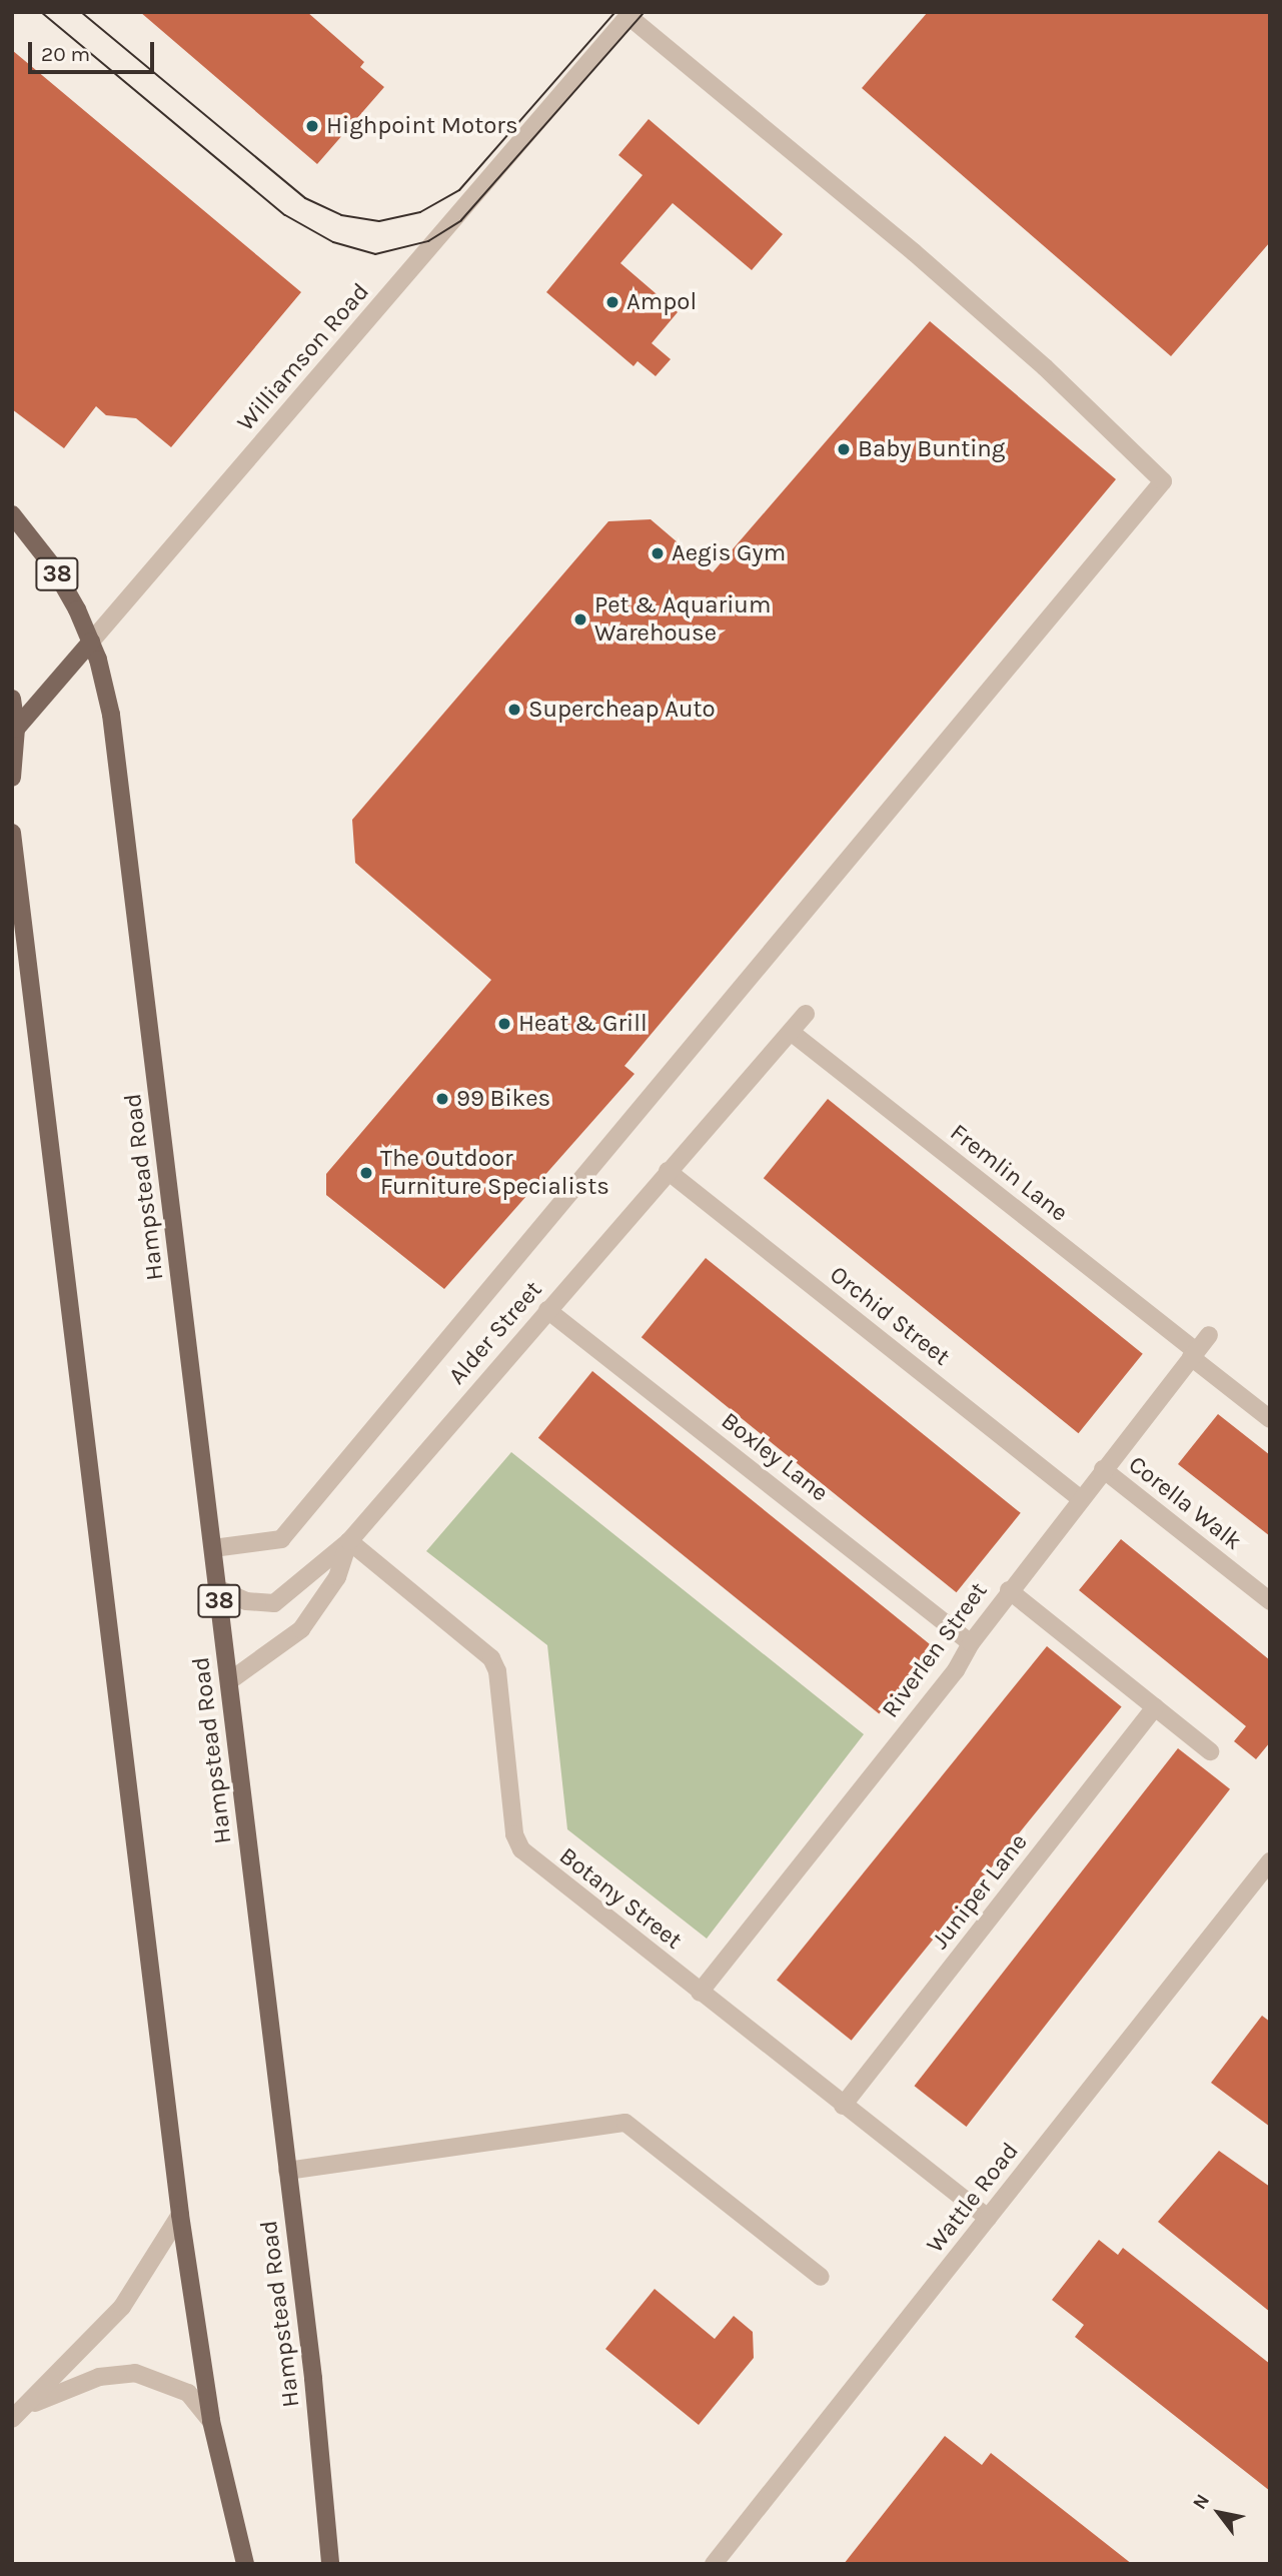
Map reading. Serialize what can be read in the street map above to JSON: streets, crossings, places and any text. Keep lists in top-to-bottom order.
{
  "streets": {
    "main road": ["Williamson Road", "38", "Hampstead Road"],
    "street": [
      "Fremlin Lane",
      "Orchid Street",
      "Alder Street",
      "Boxley Lane",
      "Corella Walk",
      "Riverlen Street",
      "Juniper Lane",
      "Botany Street",
      "Wattle Road"
    ]
  },
  "crossings": [
    ["Williamson Road", "38"],
    ["Williamson Road", "Hampstead Road"],
    ["38", "Hampstead Road"],
    ["Fremlin Lane", "Alder Street"],
    ["Fremlin Lane", "Riverlen Street"],
    ["Hampstead Road", "Alder Street"],
    ["Orchid Street", "Alder Street"],
    ["Orchid Street", "Riverlen Street"],
    ["Alder Street", "Boxley Lane"],
    ["Alder Street", "Botany Street"],
    ["Boxley Lane", "Riverlen Street"],
    ["Corella Walk", "Riverlen Street"],
    ["Riverlen Street", "Botany Street"],
    ["Juniper Lane", "Botany Street"],
    ["Botany Street", "Wattle Road"]
  ],
  "places": [
    "Highpoint Motors",
    "Ampol",
    "Baby Bunting",
    "Aegis Gym",
    "Pet & Aquarium Warehouse",
    "Supercheap Auto",
    "Heat & Grill",
    "99 Bikes",
    "The Outdoor Furniture Specialists"
  ],
  "scale_bar": "20 m",
  "north": "top left"
}
